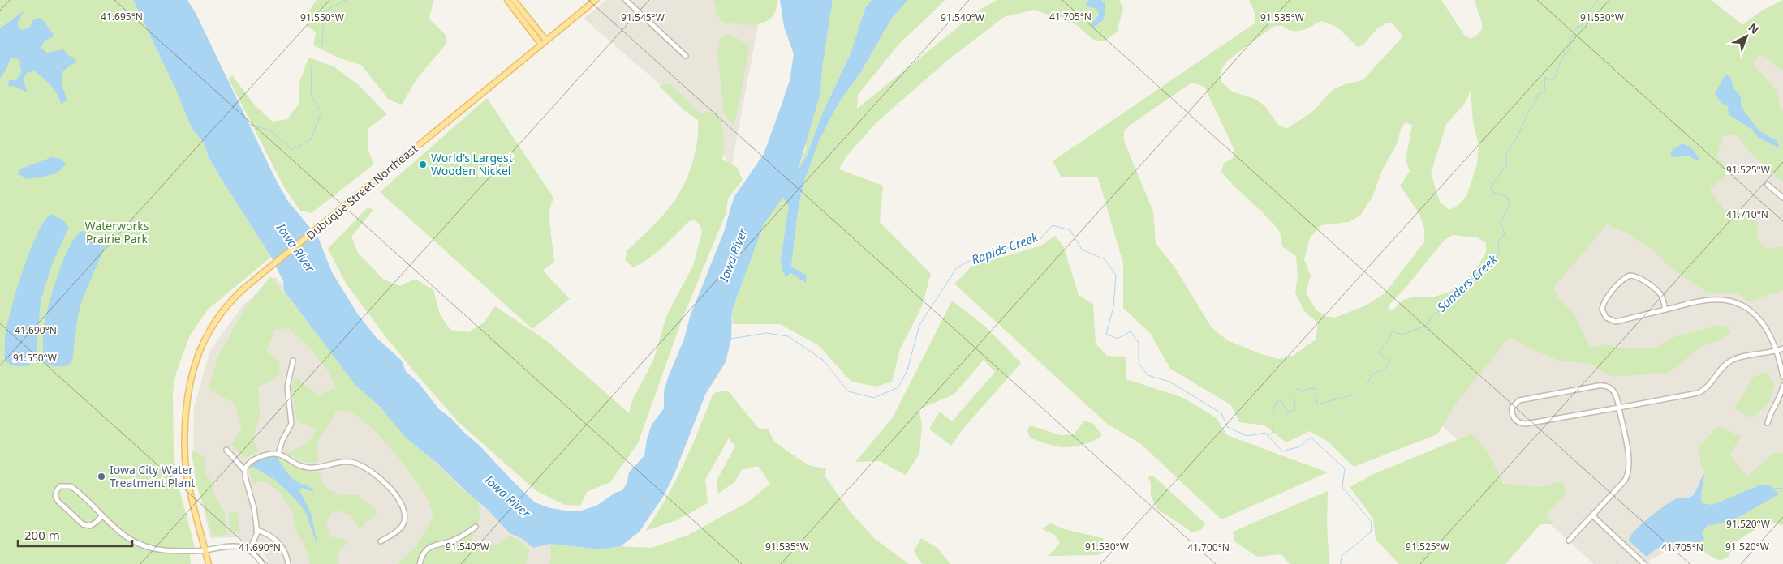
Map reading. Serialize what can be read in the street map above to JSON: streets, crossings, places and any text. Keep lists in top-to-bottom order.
{
  "streets": {
    "main road": ["Dubuque Street Northeast"]
  },
  "water": ["Iowa River", "Rapids Creek", "Sanders Creek"],
  "parks": ["Waterworks Prairie Park"],
  "places": ["World’s Largest Wooden Nickel", "Iowa City Water Treatment Plant"],
  "scale_bar": "200 m",
  "north": "top right",
  "coordinates": [
    "41.695°N",
    "41.705°N",
    "91.550°W",
    "91.545°W",
    "91.540°W",
    "91.535°W",
    "91.530°W",
    "91.525°W",
    "41.710°N",
    "41.690°N",
    "91.520°W",
    "41.700°N"
  ]
}
